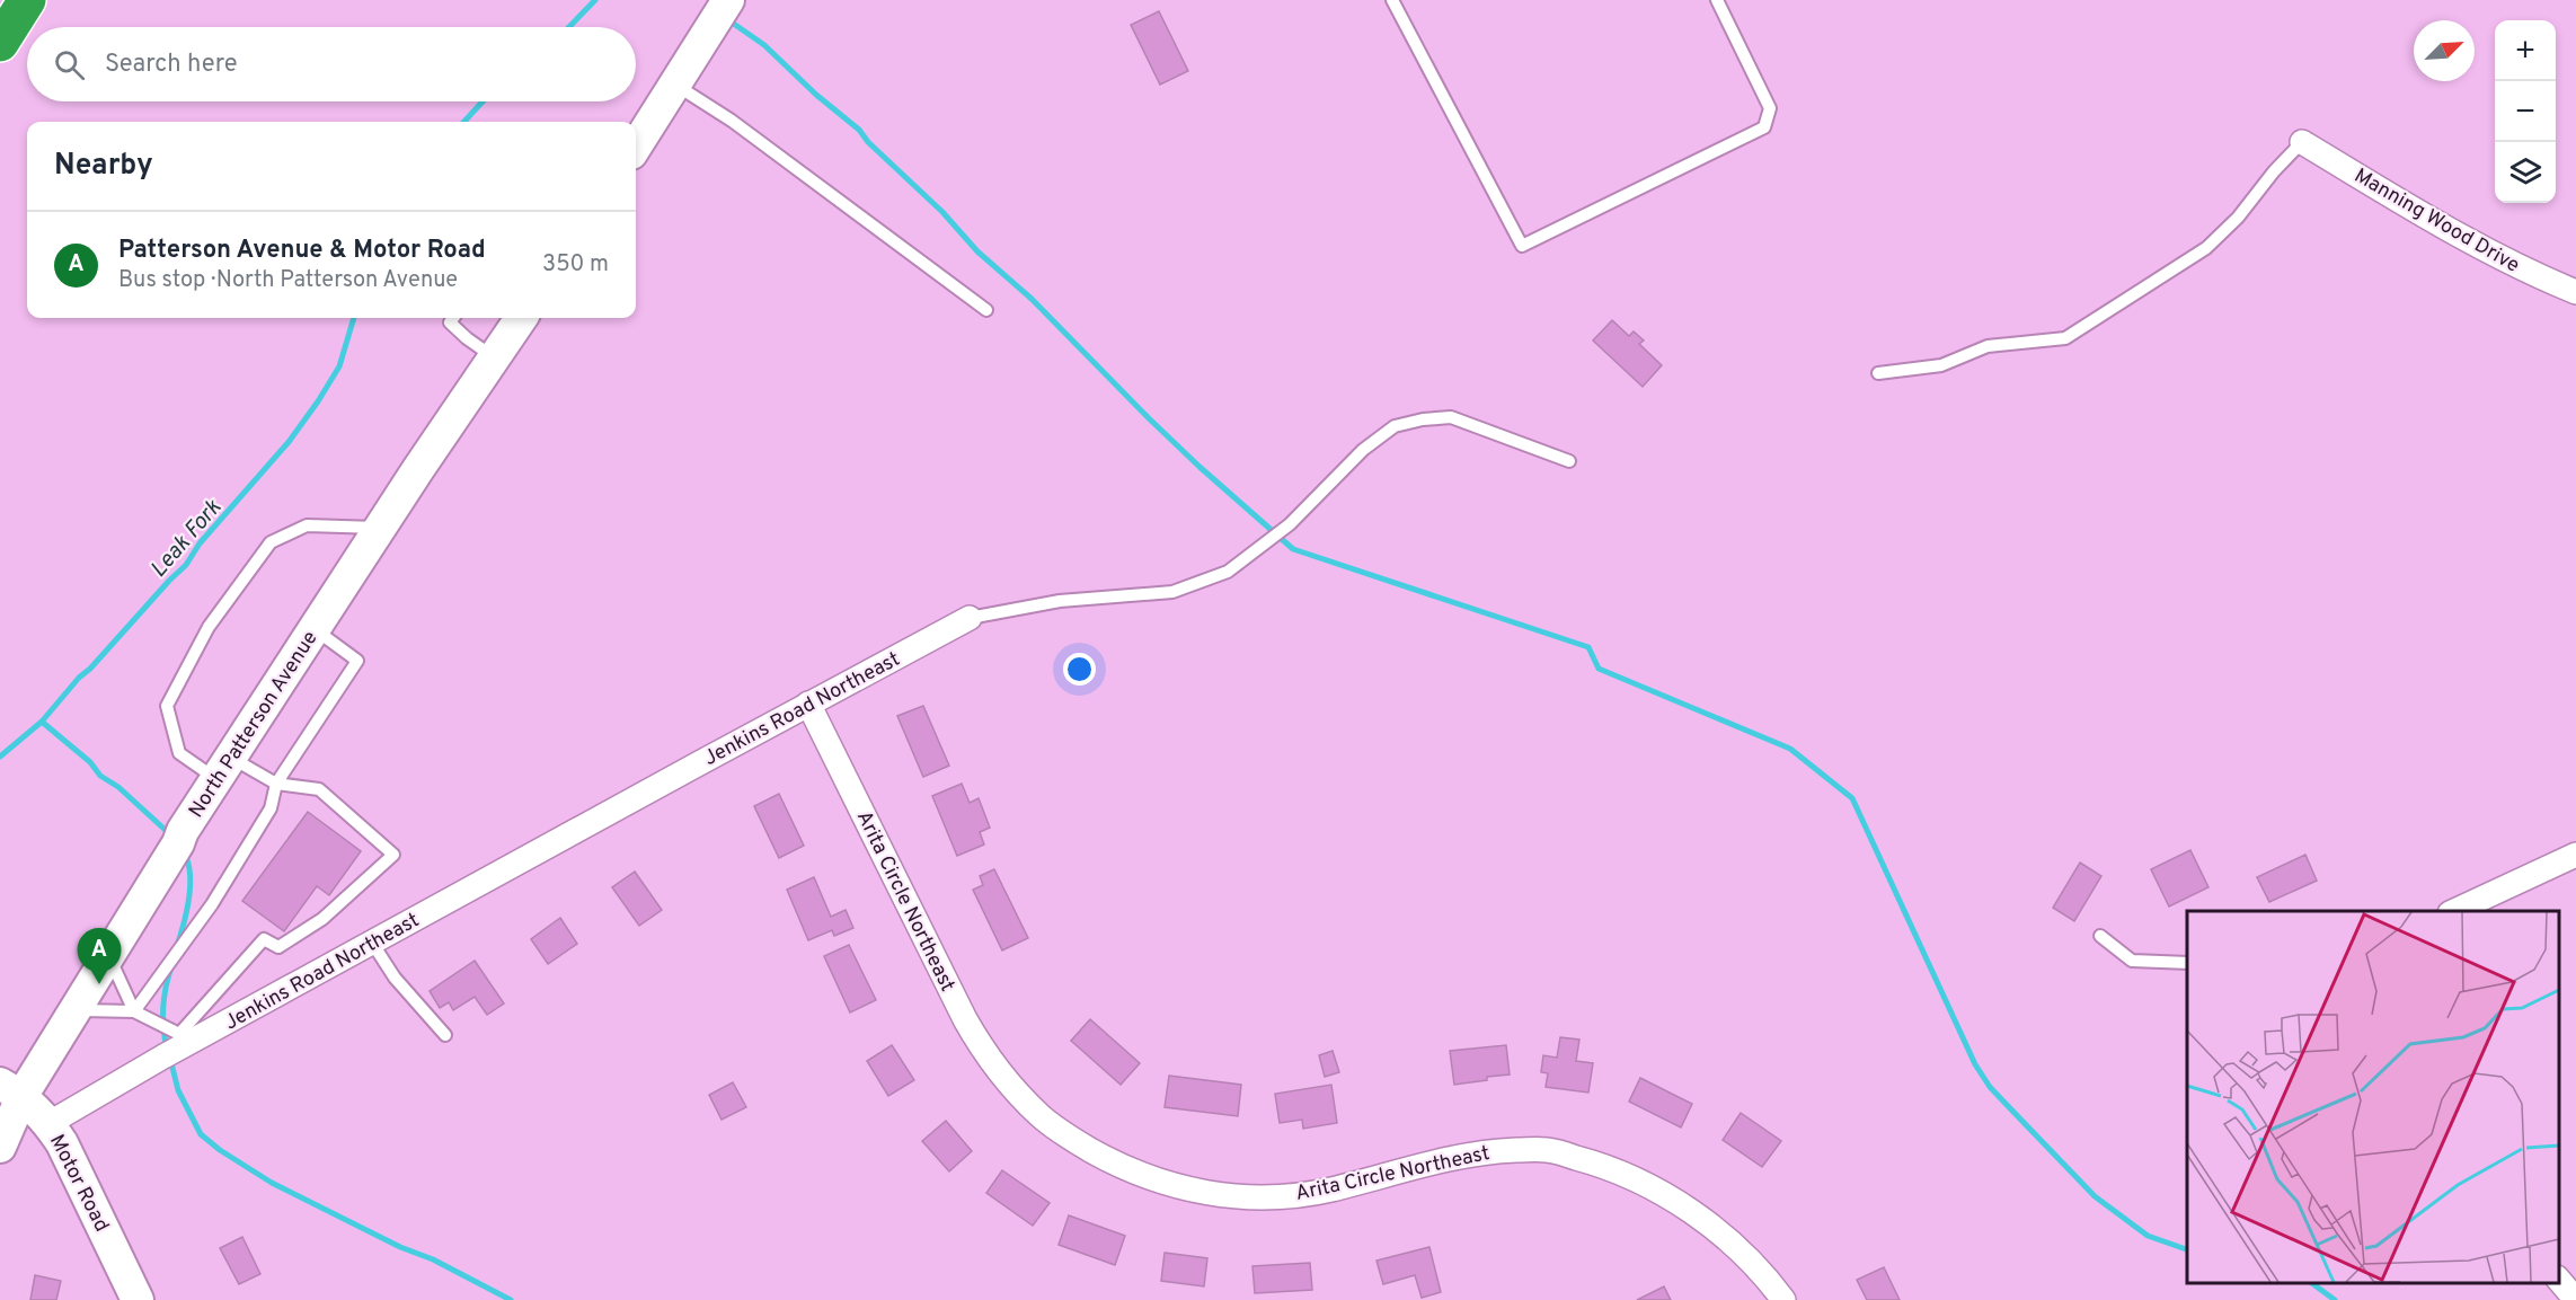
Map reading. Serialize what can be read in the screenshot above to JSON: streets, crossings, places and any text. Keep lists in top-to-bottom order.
{
  "streets": {
    "main road": ["North Patterson Avenue", "Motor Road"],
    "street": ["Manning Wood Drive", "Jenkins Road Northeast", "Arita Circle Northeast"]
  },
  "crossings": [
    ["Jenkins Road Northeast", "Arita Circle Northeast"],
    ["Jenkins Road Northeast", "Motor Road"],
    ["North Patterson Avenue", "Motor Road"]
  ],
  "water": ["Leak Fork"],
  "north": "top right",
  "page": {
    "map_buttons": ["+", "−"],
    "search": "Search here",
    "heading": "Nearby",
    "list": [
      {
        "mark": "A",
        "name": "Patterson Avenue & Motor Road",
        "note": "Bus stop · North Patterson Avenue",
        "value": "350 m"
      }
    ],
    "pins": "A"
  }
}
